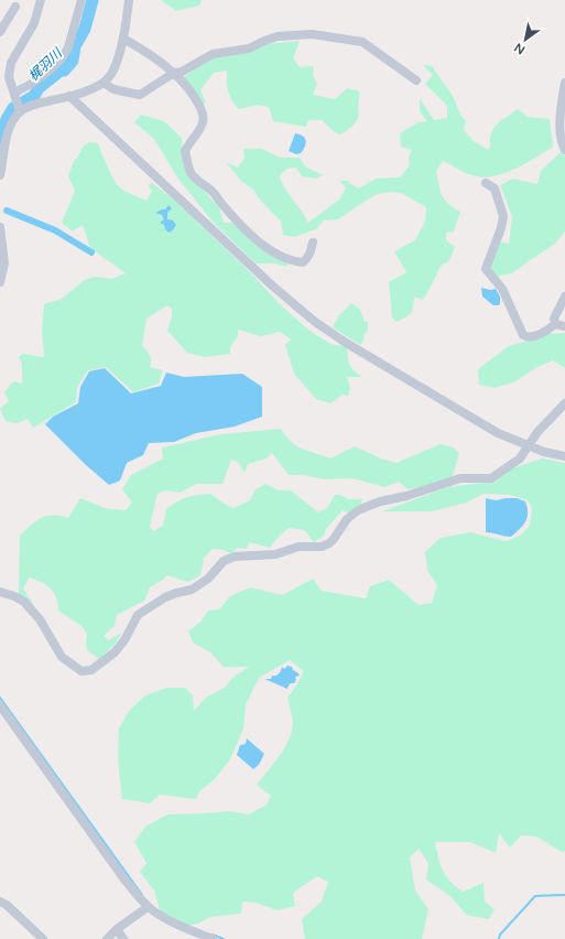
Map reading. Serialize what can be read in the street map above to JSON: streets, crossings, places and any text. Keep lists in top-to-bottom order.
{
  "water": ["梶羽川"],
  "north": "bottom left"
}
